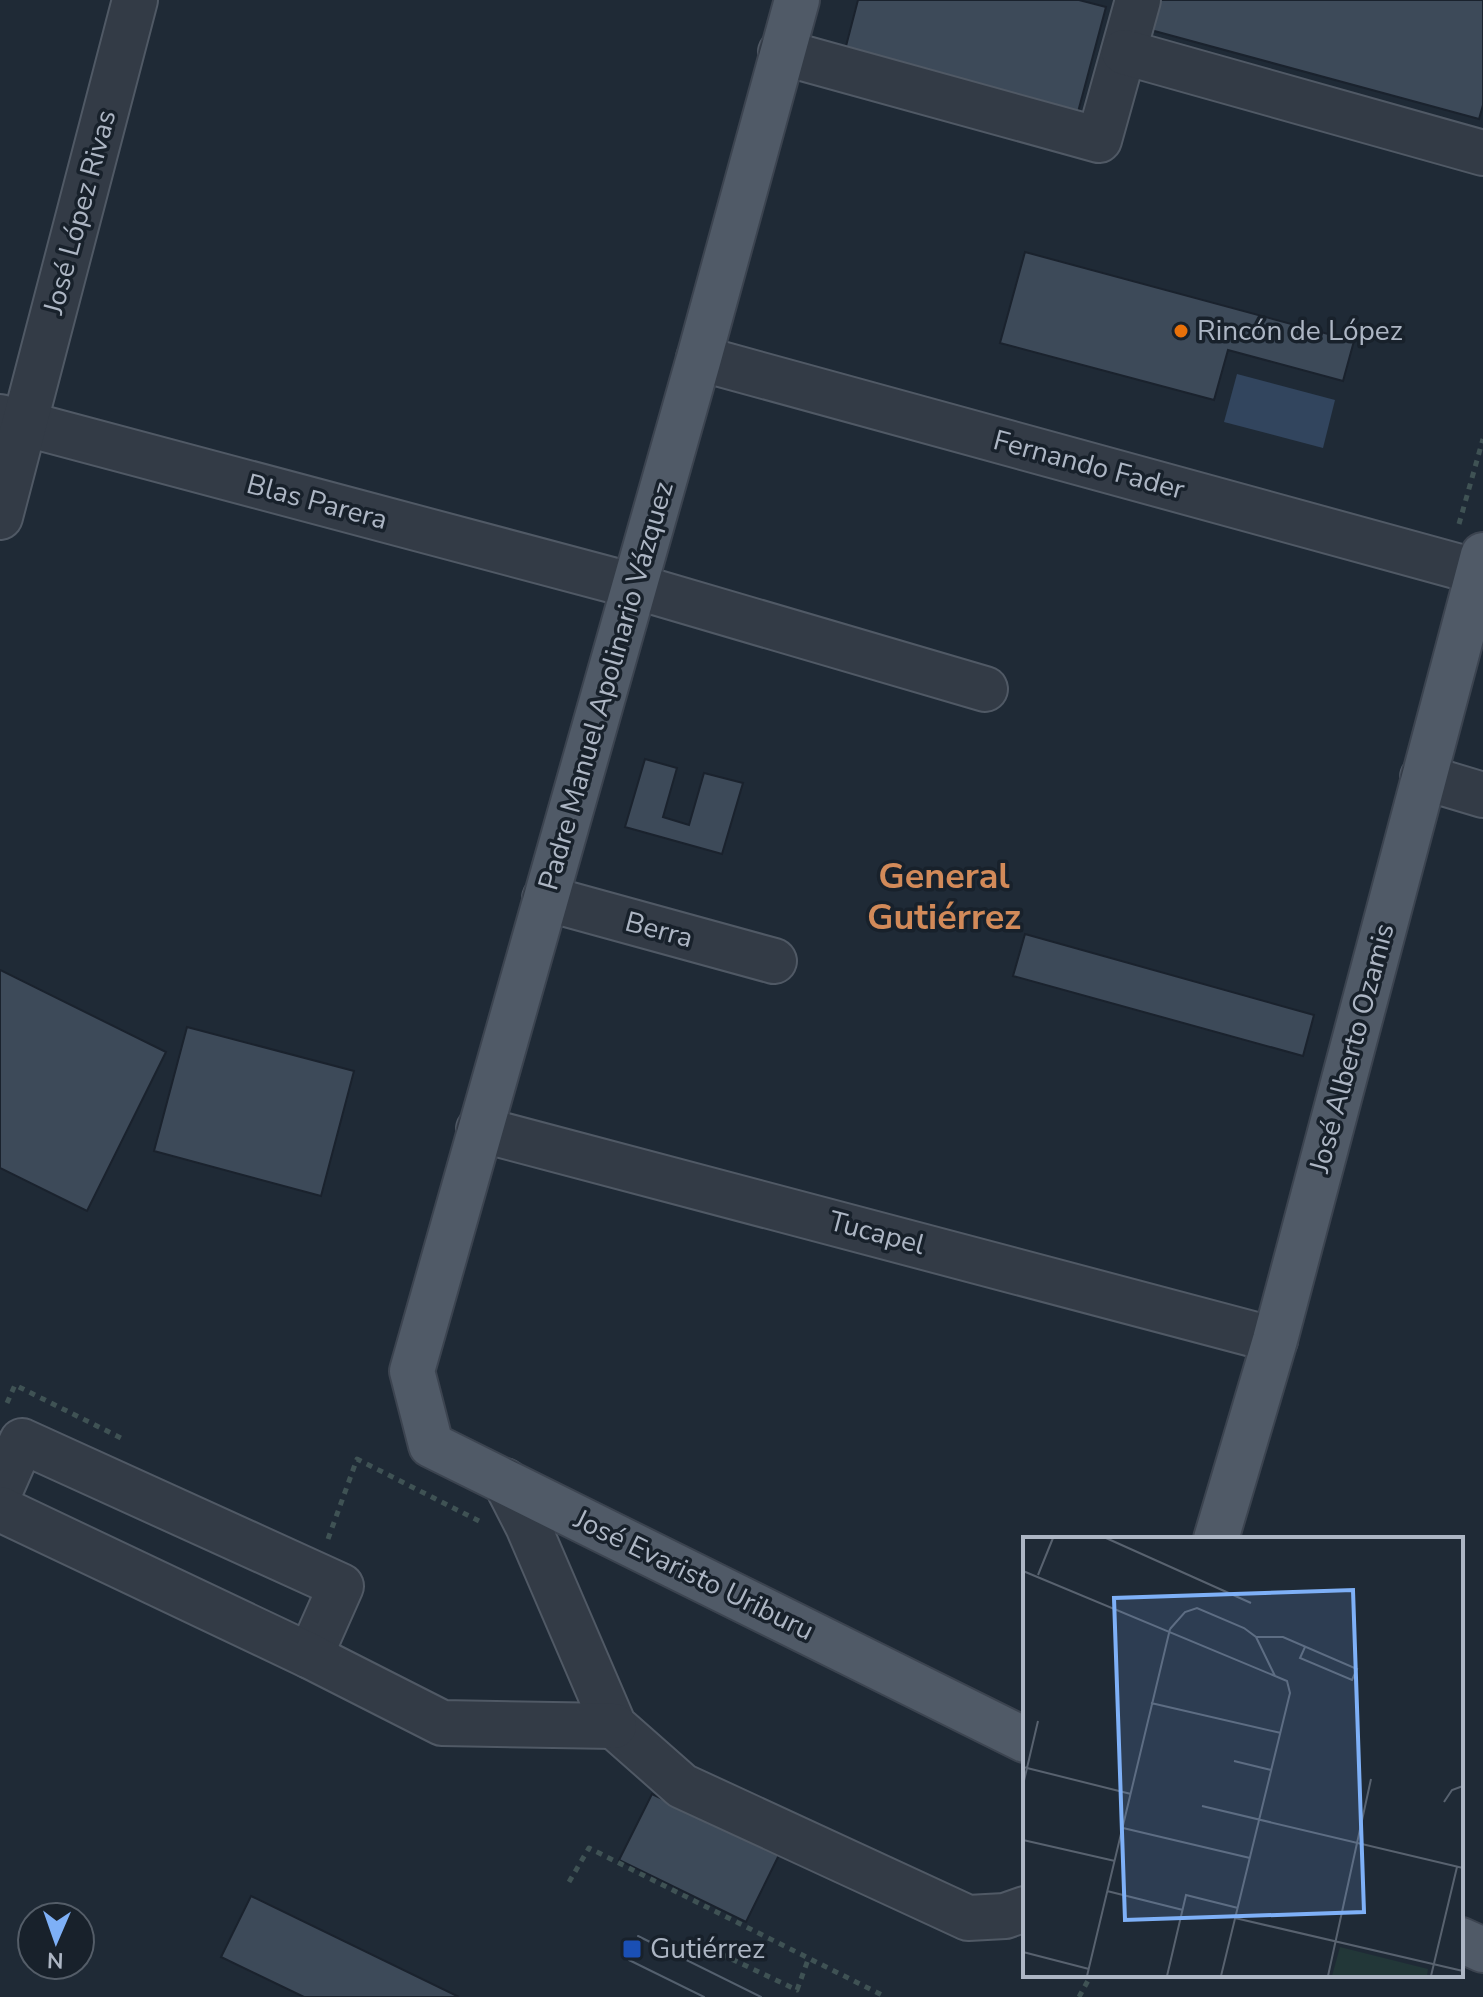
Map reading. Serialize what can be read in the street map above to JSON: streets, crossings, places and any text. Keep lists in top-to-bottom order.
{
  "streets": {
    "main road": ["Padre Manuel Apolinario Vázquez", "José Alberto Ozamis", "José Evaristo Uriburu"],
    "street": [
      "José López Rivas",
      "Fernando Fader",
      "Blas Parera",
      "Berra",
      "Tucapel"
    ]
  },
  "crossings": [
    ["José López Rivas", "Blas Parera"],
    ["Fernando Fader", "Padre Manuel Apolinario Vázquez"],
    ["Fernando Fader", "José Alberto Ozamis"],
    ["Blas Parera", "Padre Manuel Apolinario Vázquez"],
    ["Padre Manuel Apolinario Vázquez", "Berra"],
    ["Padre Manuel Apolinario Vázquez", "Tucapel"],
    ["Padre Manuel Apolinario Vázquez", "José Evaristo Uriburu"],
    ["José Alberto Ozamis", "Tucapel"]
  ],
  "districts": ["General Gutiérrez"],
  "places": {
    "other": ["Rincón de López"],
    "transit": ["Gutiérrez"]
  },
  "north": "bottom"
}
